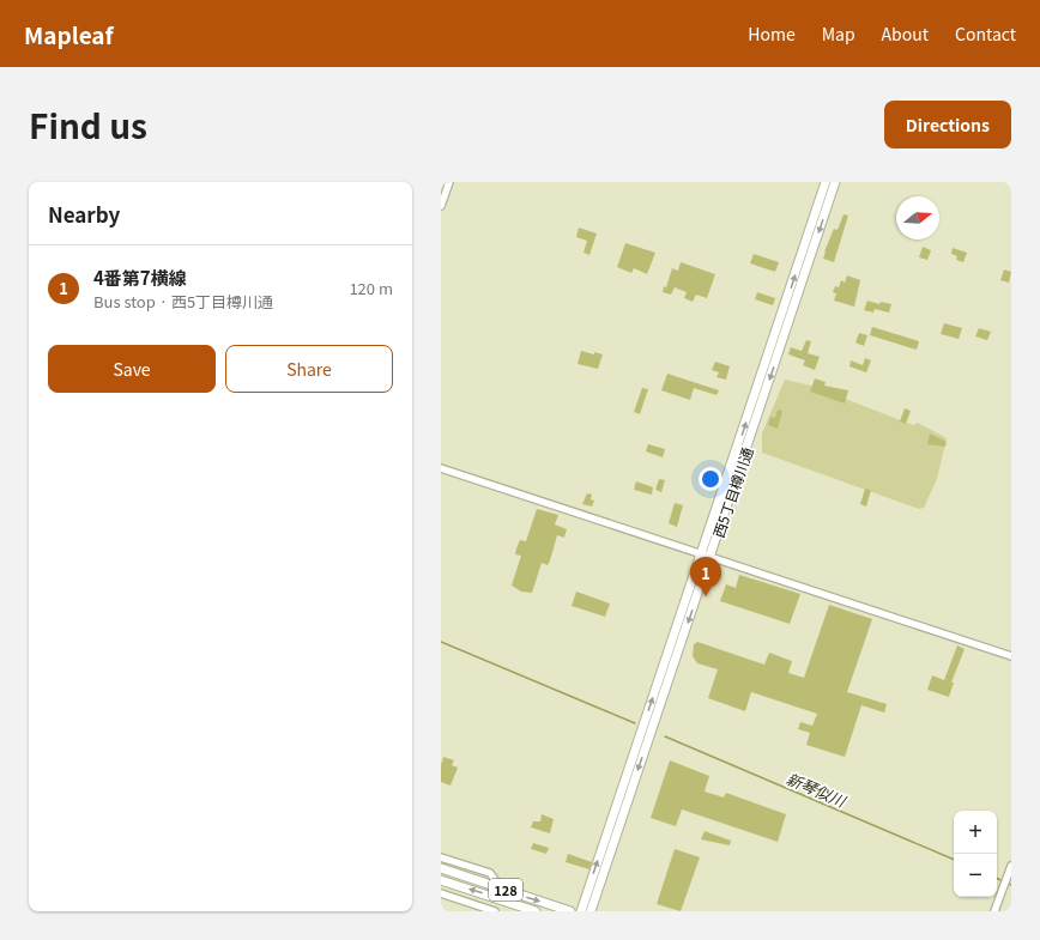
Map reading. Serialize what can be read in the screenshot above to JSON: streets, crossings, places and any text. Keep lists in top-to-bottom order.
{
  "streets": {
    "main road": ["西5丁目樽川通", "128"]
  },
  "water": ["新琴似川"],
  "north": "right",
  "page": {
    "header": "Mapleaf",
    "nav": [
      "Home",
      "Map",
      "About",
      "Contact"
    ],
    "title": "Find us",
    "buttons": [
      "Directions",
      ["Save", "Share"]
    ],
    "heading": "Nearby",
    "list": [
      {
        "mark": "1",
        "name": "4番第7横線",
        "note": "Bus stop · 西5丁目樽川通",
        "value": "120 m"
      }
    ],
    "pins": "1",
    "map_buttons": ["+", "−"]
  }
}
